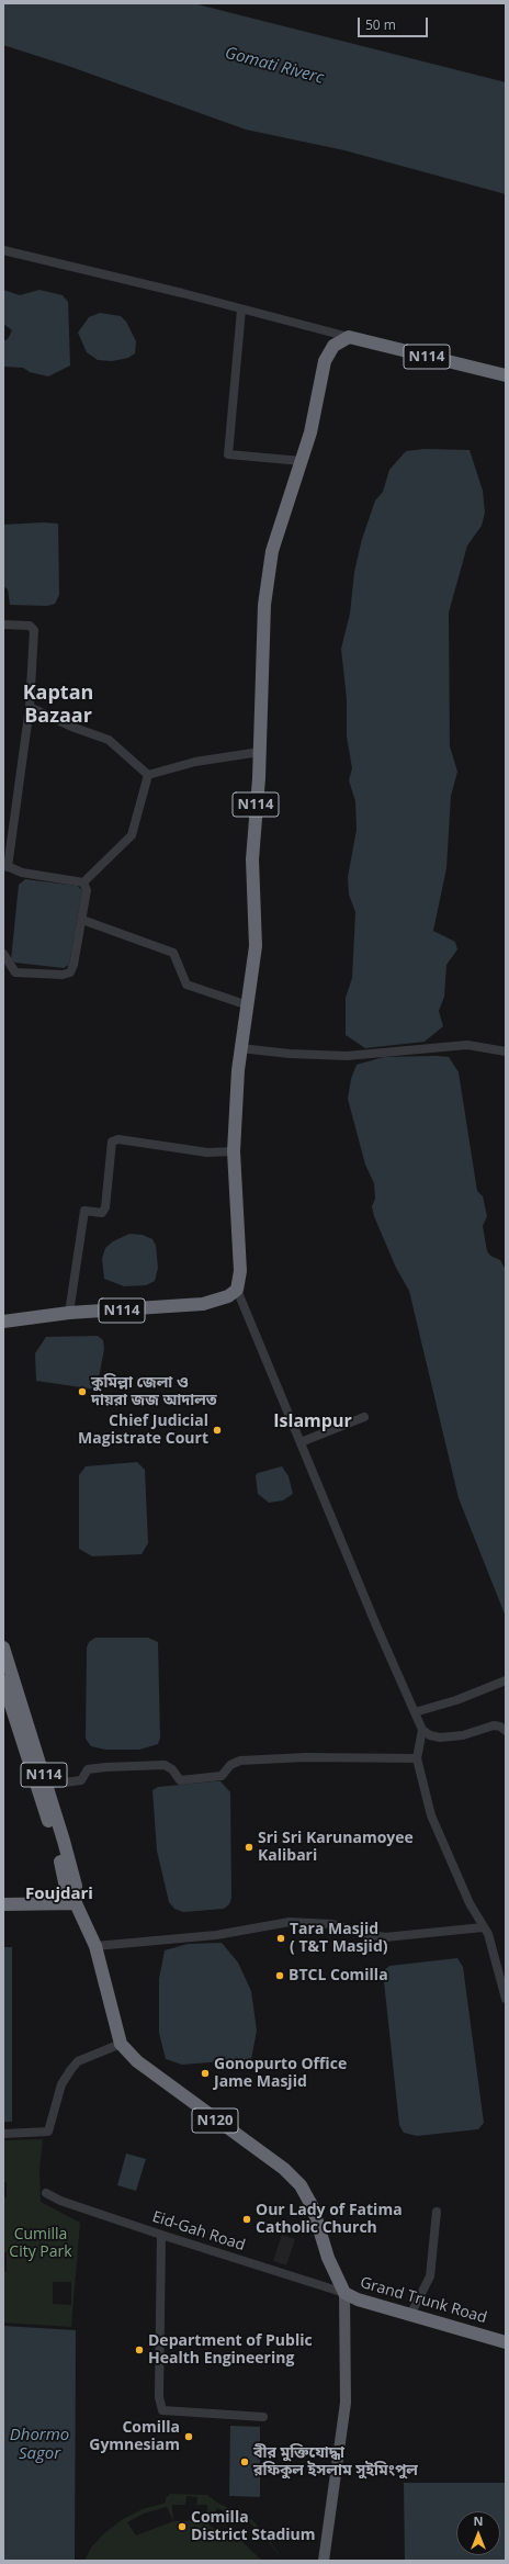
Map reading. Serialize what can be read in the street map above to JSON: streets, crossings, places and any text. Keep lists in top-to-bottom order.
{
  "streets": {
    "highway": ["N114", "N120", "Grand Trunk Road"],
    "street": ["Eid-Gah Road"]
  },
  "crossings": [
    ["N114", "Grand Trunk Road"],
    ["Eid-Gah Road", "Grand Trunk Road"]
  ],
  "districts": ["Kaptan Bazaar", "Islampur", "Foujdari"],
  "water": ["Gomati Riverc", "Dhormo Sagor"],
  "parks": ["Cumilla City Park"],
  "places": [
    "কুমিল্লা জেলা ও দায়রা জজ আদালত",
    "Chief Judicial Magistrate Court",
    "Sri Sri Karunamoyee Kalibari",
    "Tara Masjid ( T&T Masjid)",
    "BTCL Comilla",
    "Gonopurto Office Jame Masjid",
    "Our Lady of Fatima Catholic Church",
    "Department of Public Health Engineering",
    "Comilla Gymnesiam",
    "বীর মুক্তিযোদ্ধা রফিকুল ইসলাম সুইমিংপুল",
    "Comilla District Stadium"
  ],
  "scale_bar": "50 m",
  "north": "top"
}
